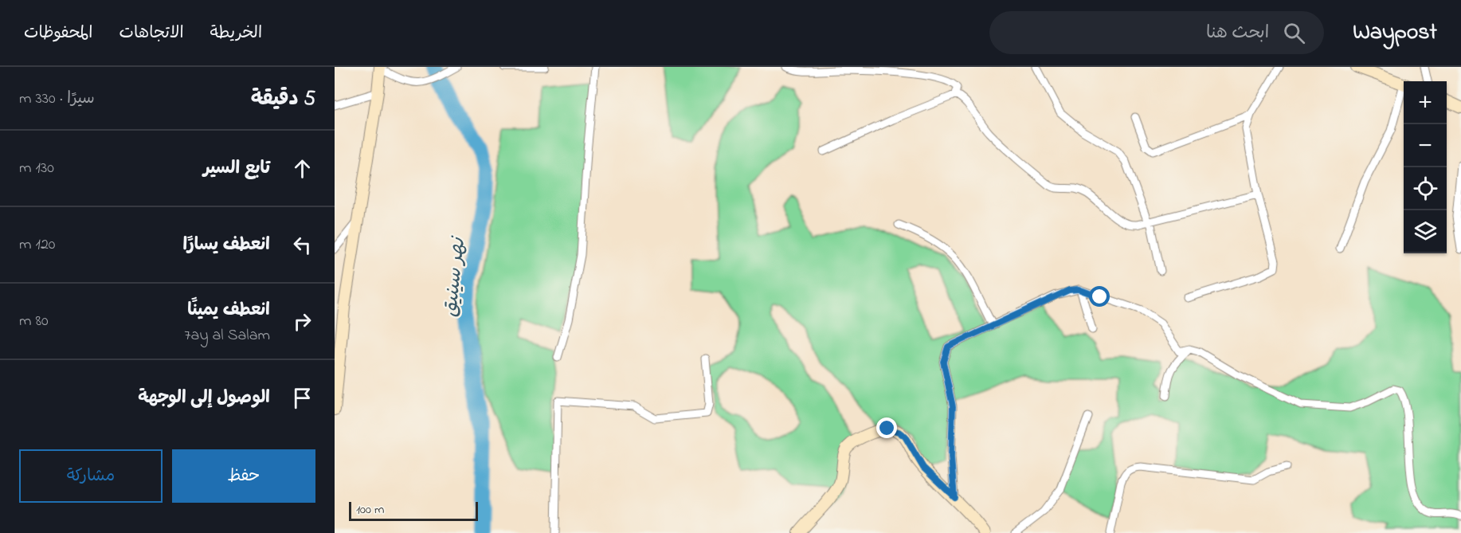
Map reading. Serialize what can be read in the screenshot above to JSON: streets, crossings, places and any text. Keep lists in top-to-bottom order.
{
  "water": ["نهر سينيق"],
  "scale_bar": "100 m",
  "page": {
    "header": "Waypost",
    "search": "ابحث هنا",
    "nav": ["الخريطة", "الاتجاهات", "المحفوظات"],
    "heading": ["5 دقيقة", "سيرًا · 330 m"],
    "map_buttons": ["+", "−"],
    "list": [
      ["تابع السير", "130 m"],
      ["انعطف يسارًا", "120 m"],
      ["انعطف يمينًا", "7ay al Salam", "80 m"],
      "الوصول إلى الوجهة"
    ],
    "buttons": ["حفظ", "مشاركة"],
    "scale": "100 m"
  }
}
